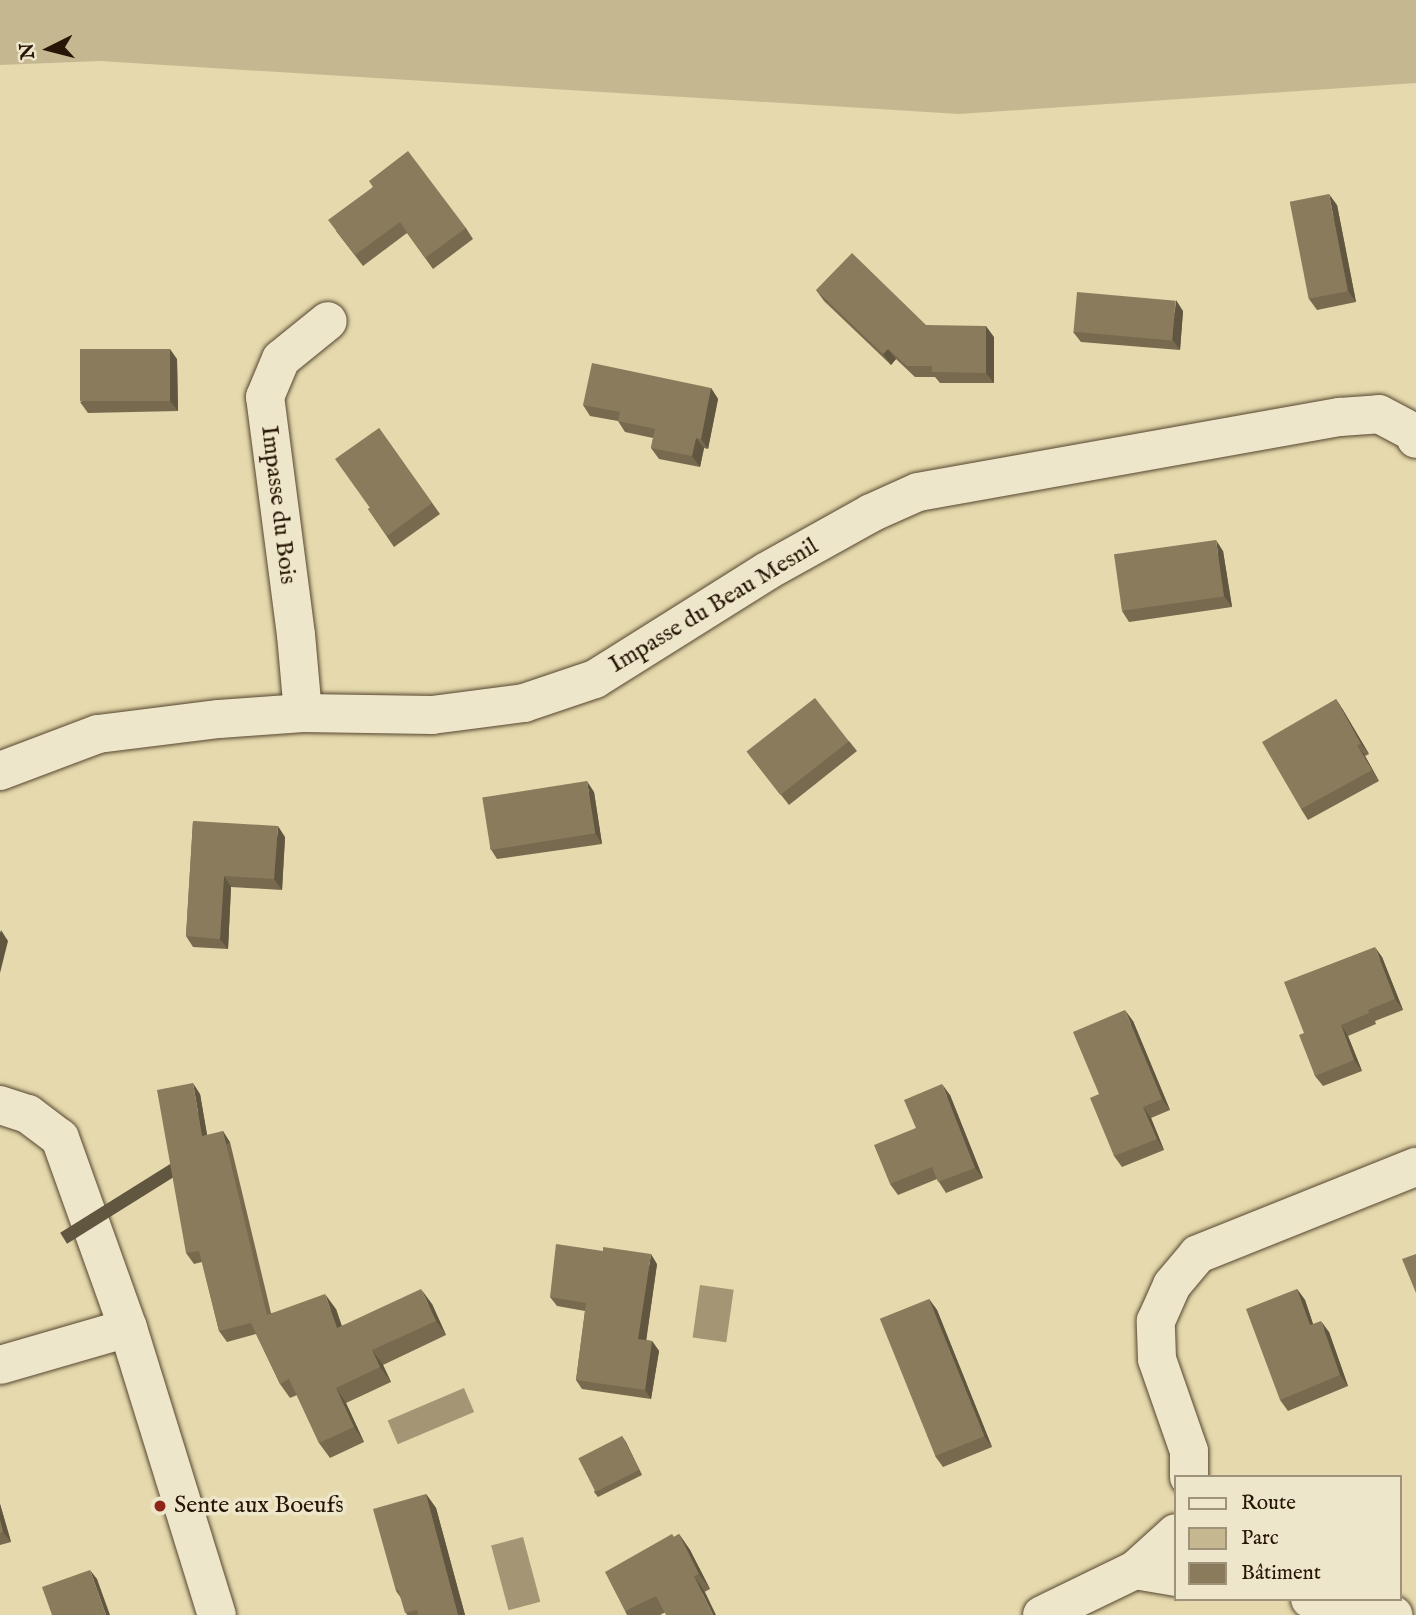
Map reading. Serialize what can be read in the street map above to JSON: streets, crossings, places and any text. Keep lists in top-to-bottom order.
{
  "streets": {
    "street": ["Impasse du Bois", "Impasse du Beau Mesnil"]
  },
  "crossings": [
    ["Impasse du Bois", "Impasse du Beau Mesnil"]
  ],
  "places": ["Sente aux Boeufs"],
  "legend": ["Route", "Parc", "Bâtiment"],
  "north": "left"
}
